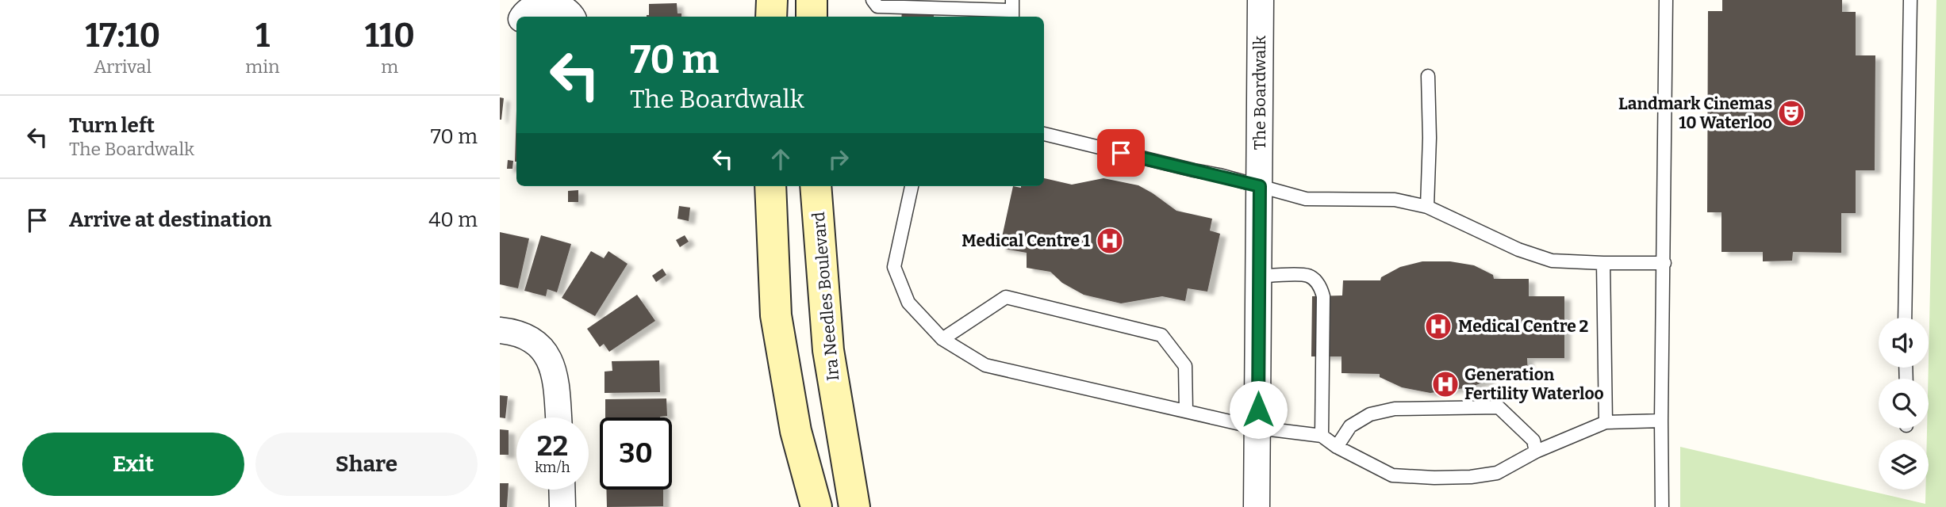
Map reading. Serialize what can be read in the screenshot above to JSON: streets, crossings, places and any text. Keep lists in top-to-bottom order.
{
  "streets": {
    "main road": ["Ira Needles Boulevard"],
    "street": ["The Boardwalk"]
  },
  "places": {
    "theatre": ["Landmark Cinemas 10 Waterloo"],
    "hospital": ["Medical Centre 1", "Medical Centre 2", "Generation Fertility Waterloo"]
  },
  "page": {
    "eta": [
      "17:10",
      "Arrival",
      "1",
      "min",
      "110",
      "m"
    ],
    "turn": ["70 m", "The Boardwalk"],
    "list": [
      {
        "name": "Turn left",
        "note": "The Boardwalk",
        "value": "70 m"
      },
      {
        "name": "Arrive at destination",
        "value": "40 m"
      }
    ],
    "speed": "22 km/h",
    "limit": "30",
    "buttons": ["Exit", "Share"]
  }
}
